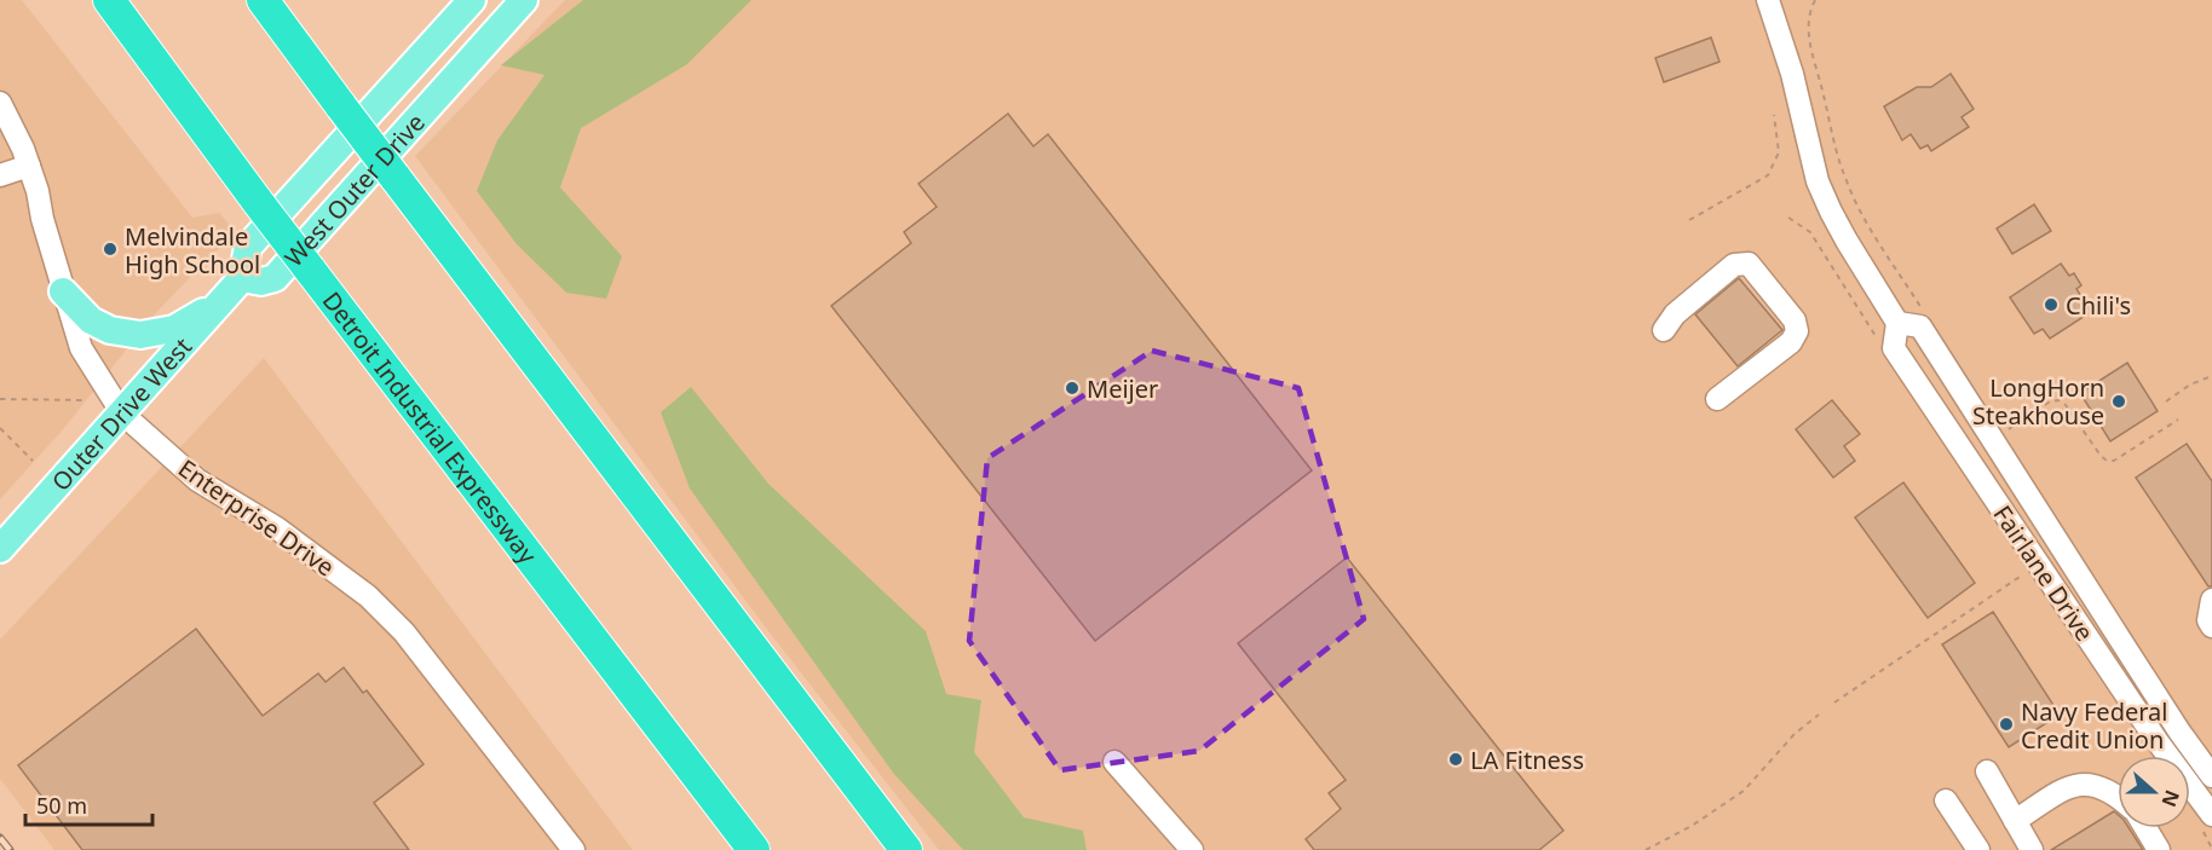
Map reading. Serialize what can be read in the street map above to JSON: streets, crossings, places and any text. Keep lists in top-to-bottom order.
{
  "streets": {
    "highway": ["Detroit Industrial Expressway"],
    "main road": ["West Outer Drive", "Outer Drive West"],
    "street": ["Enterprise Drive", "Fairlane Drive"]
  },
  "crossings": [
    ["West Outer Drive", "Outer Drive West"],
    ["Outer Drive West", "Enterprise Drive"]
  ],
  "places": [
    "Melvindale High School",
    "Chili's",
    "Meijer",
    "LongHorn Steakhouse",
    "Navy Federal Credit Union",
    "LA Fitness"
  ],
  "scale_bar": "50 m",
  "north": "right"
}
